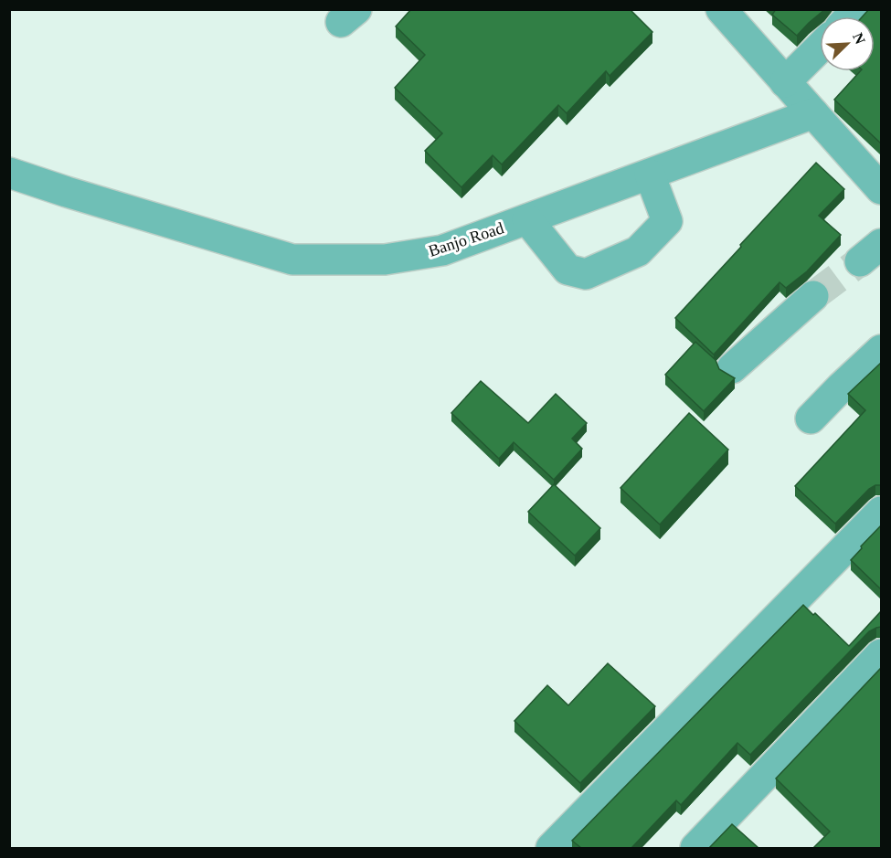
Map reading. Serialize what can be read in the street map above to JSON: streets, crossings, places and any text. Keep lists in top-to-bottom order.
{
  "streets": {
    "street": ["Banjo Road"]
  },
  "north": "top right"
}
